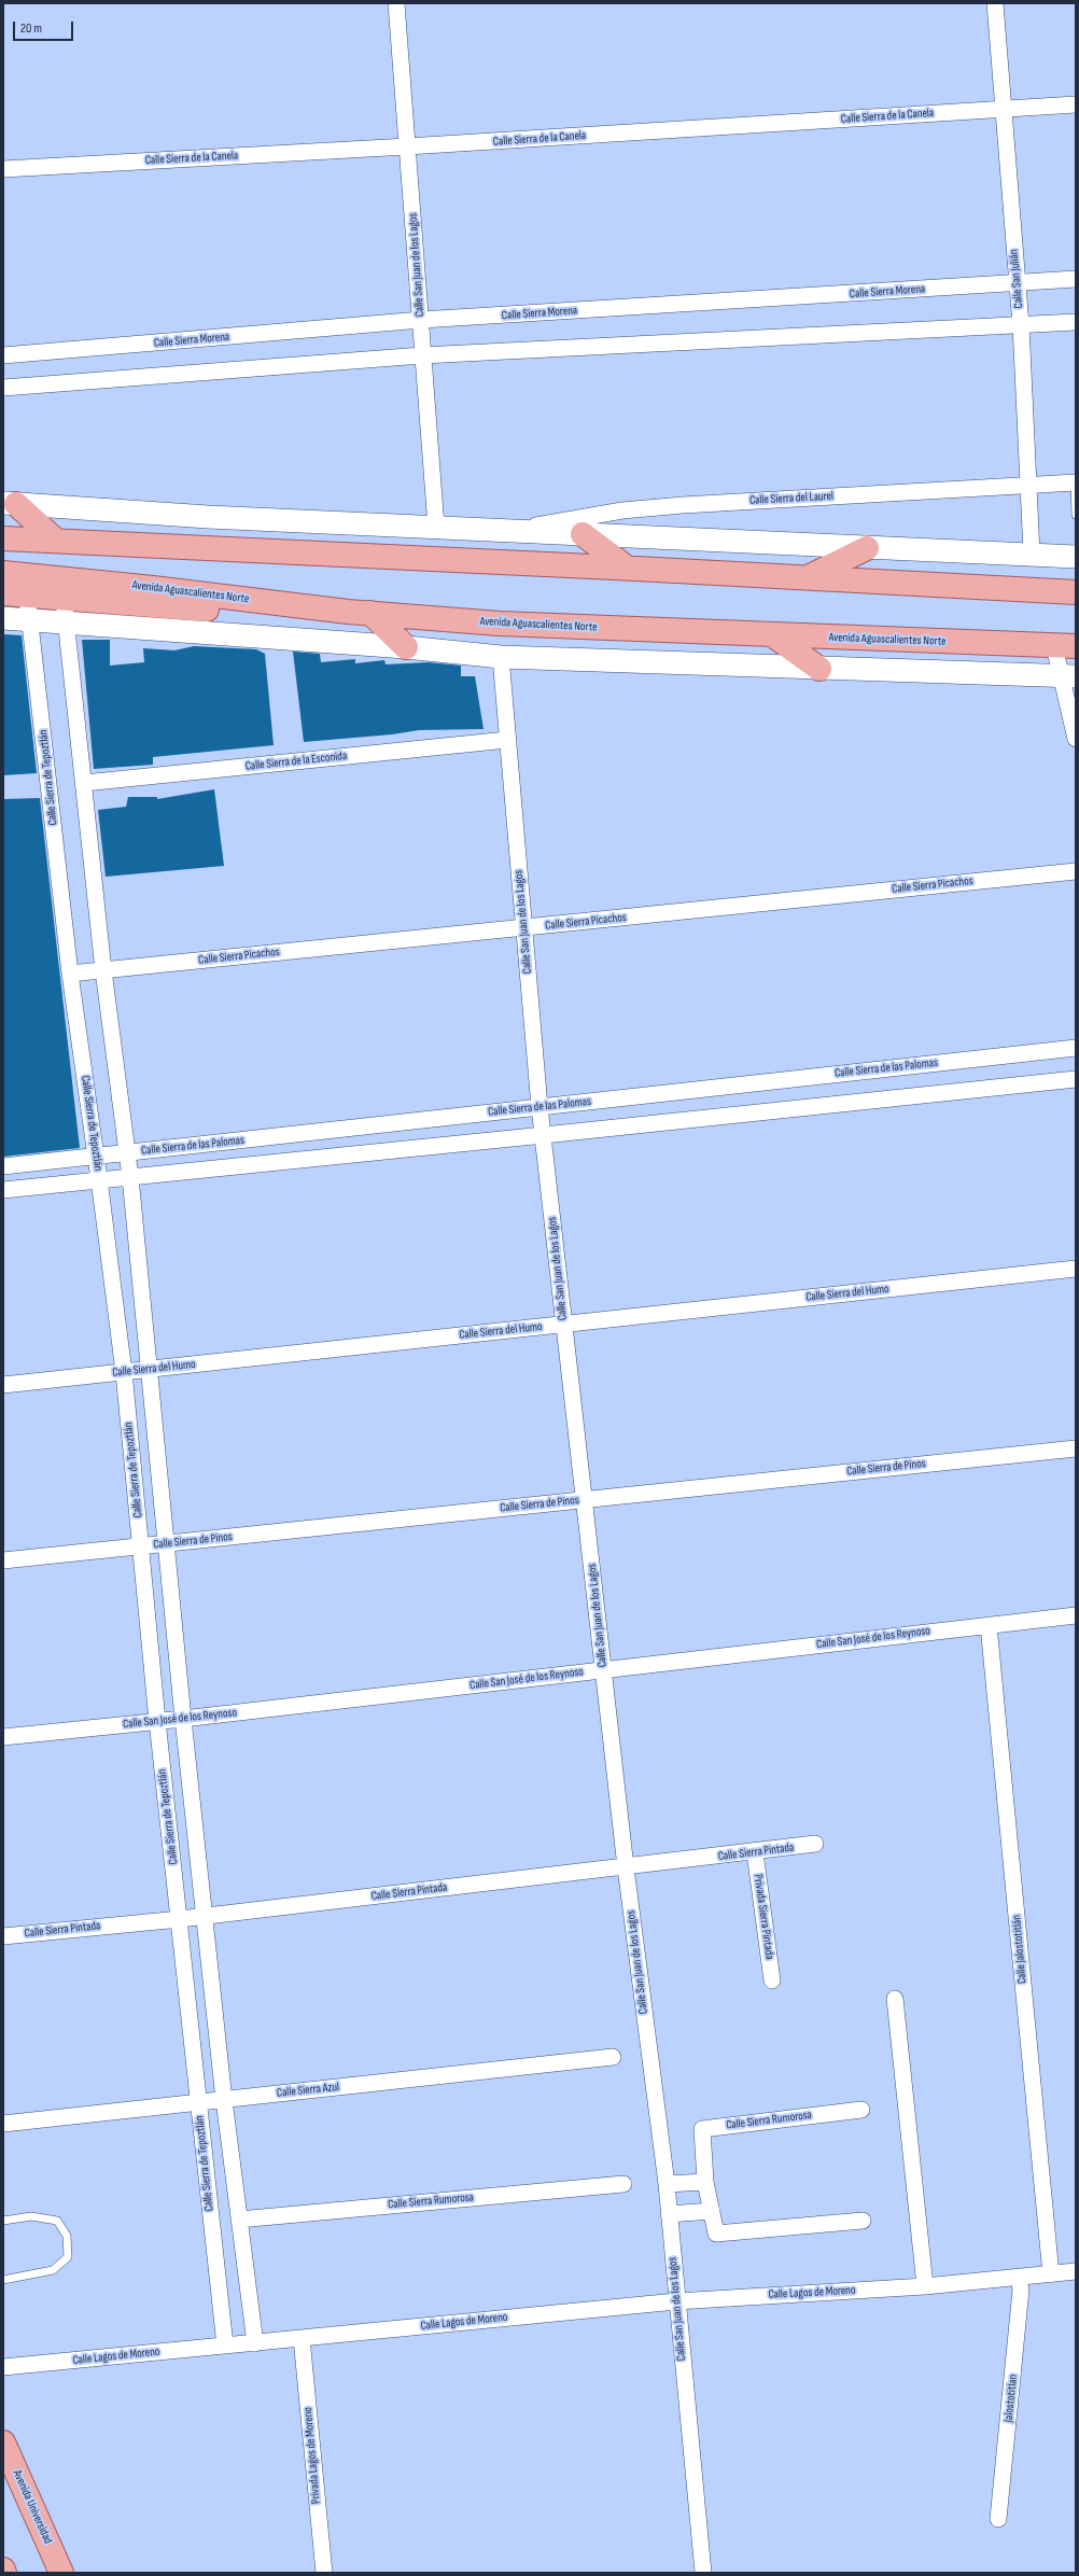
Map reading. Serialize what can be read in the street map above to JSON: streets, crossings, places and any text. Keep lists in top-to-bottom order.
{
  "streets": {
    "main road": ["Avenida Aguascalientes Norte", "Avenida Universidad"],
    "street": [
      "Calle Sierra de la Canela",
      "Calle San Juan de los Lagos",
      "Calle San Julián",
      "Calle Sierra Morena",
      "Calle Sierra del Laurel",
      "Calle Sierra de la Esconida",
      "Calle Sierra de Tepoztlán",
      "Calle Sierra Picachos",
      "Calle Sierra de las Palomas",
      "Calle Sierra del Humo",
      "Calle Sierra de Pinos",
      "Calle San José de los Reynoso",
      "Calle Sierra Pintada",
      "Privada Sierra Pintada",
      "Calle Jalostotitlán",
      "Calle Sierra Azul",
      "Calle Sierra Rumorosa",
      "Calle Lagos de Moreno",
      "Jalostotitlan",
      "Privada Lagos de Moreno"
    ]
  },
  "crossings": [
    ["Calle Sierra de la Canela", "Calle San Juan de los Lagos"],
    ["Calle Sierra de la Canela", "Calle San Julián"],
    ["Calle San Juan de los Lagos", "Calle Sierra Morena"],
    ["Calle San Juan de los Lagos", "Calle Sierra de la Esconida"],
    ["Calle San Juan de los Lagos", "Calle Sierra Picachos"],
    ["Calle San Juan de los Lagos", "Calle Sierra de las Palomas"],
    ["Calle San Juan de los Lagos", "Calle Sierra del Humo"],
    ["Calle San Juan de los Lagos", "Calle Sierra de Pinos"],
    ["Calle San Juan de los Lagos", "Calle San José de los Reynoso"],
    ["Calle San Juan de los Lagos", "Calle Sierra Pintada"],
    ["Calle San Juan de los Lagos", "Calle Lagos de Moreno"],
    ["Calle San Julián", "Calle Sierra Morena"],
    ["Calle San Julián", "Calle Sierra del Laurel"],
    ["Calle Sierra de Tepoztlán", "Calle Sierra Picachos"],
    ["Calle Sierra de Tepoztlán", "Calle Sierra de las Palomas"],
    ["Calle Sierra de Tepoztlán", "Calle Sierra del Humo"],
    ["Calle Sierra de Tepoztlán", "Calle Sierra de Pinos"],
    ["Calle Sierra de Tepoztlán", "Calle San José de los Reynoso"],
    ["Calle Sierra de Tepoztlán", "Calle Sierra Pintada"],
    ["Calle Sierra de Tepoztlán", "Calle Sierra Azul"],
    ["Calle Sierra de Tepoztlán", "Calle Lagos de Moreno"],
    ["Calle San José de los Reynoso", "Calle Jalostotitlán"],
    ["Calle Sierra Pintada", "Privada Sierra Pintada"],
    ["Calle Jalostotitlán", "Calle Lagos de Moreno"],
    ["Calle Lagos de Moreno", "Jalostotitlan"],
    ["Calle Lagos de Moreno", "Privada Lagos de Moreno"]
  ],
  "scale_bar": "20 m"
}
